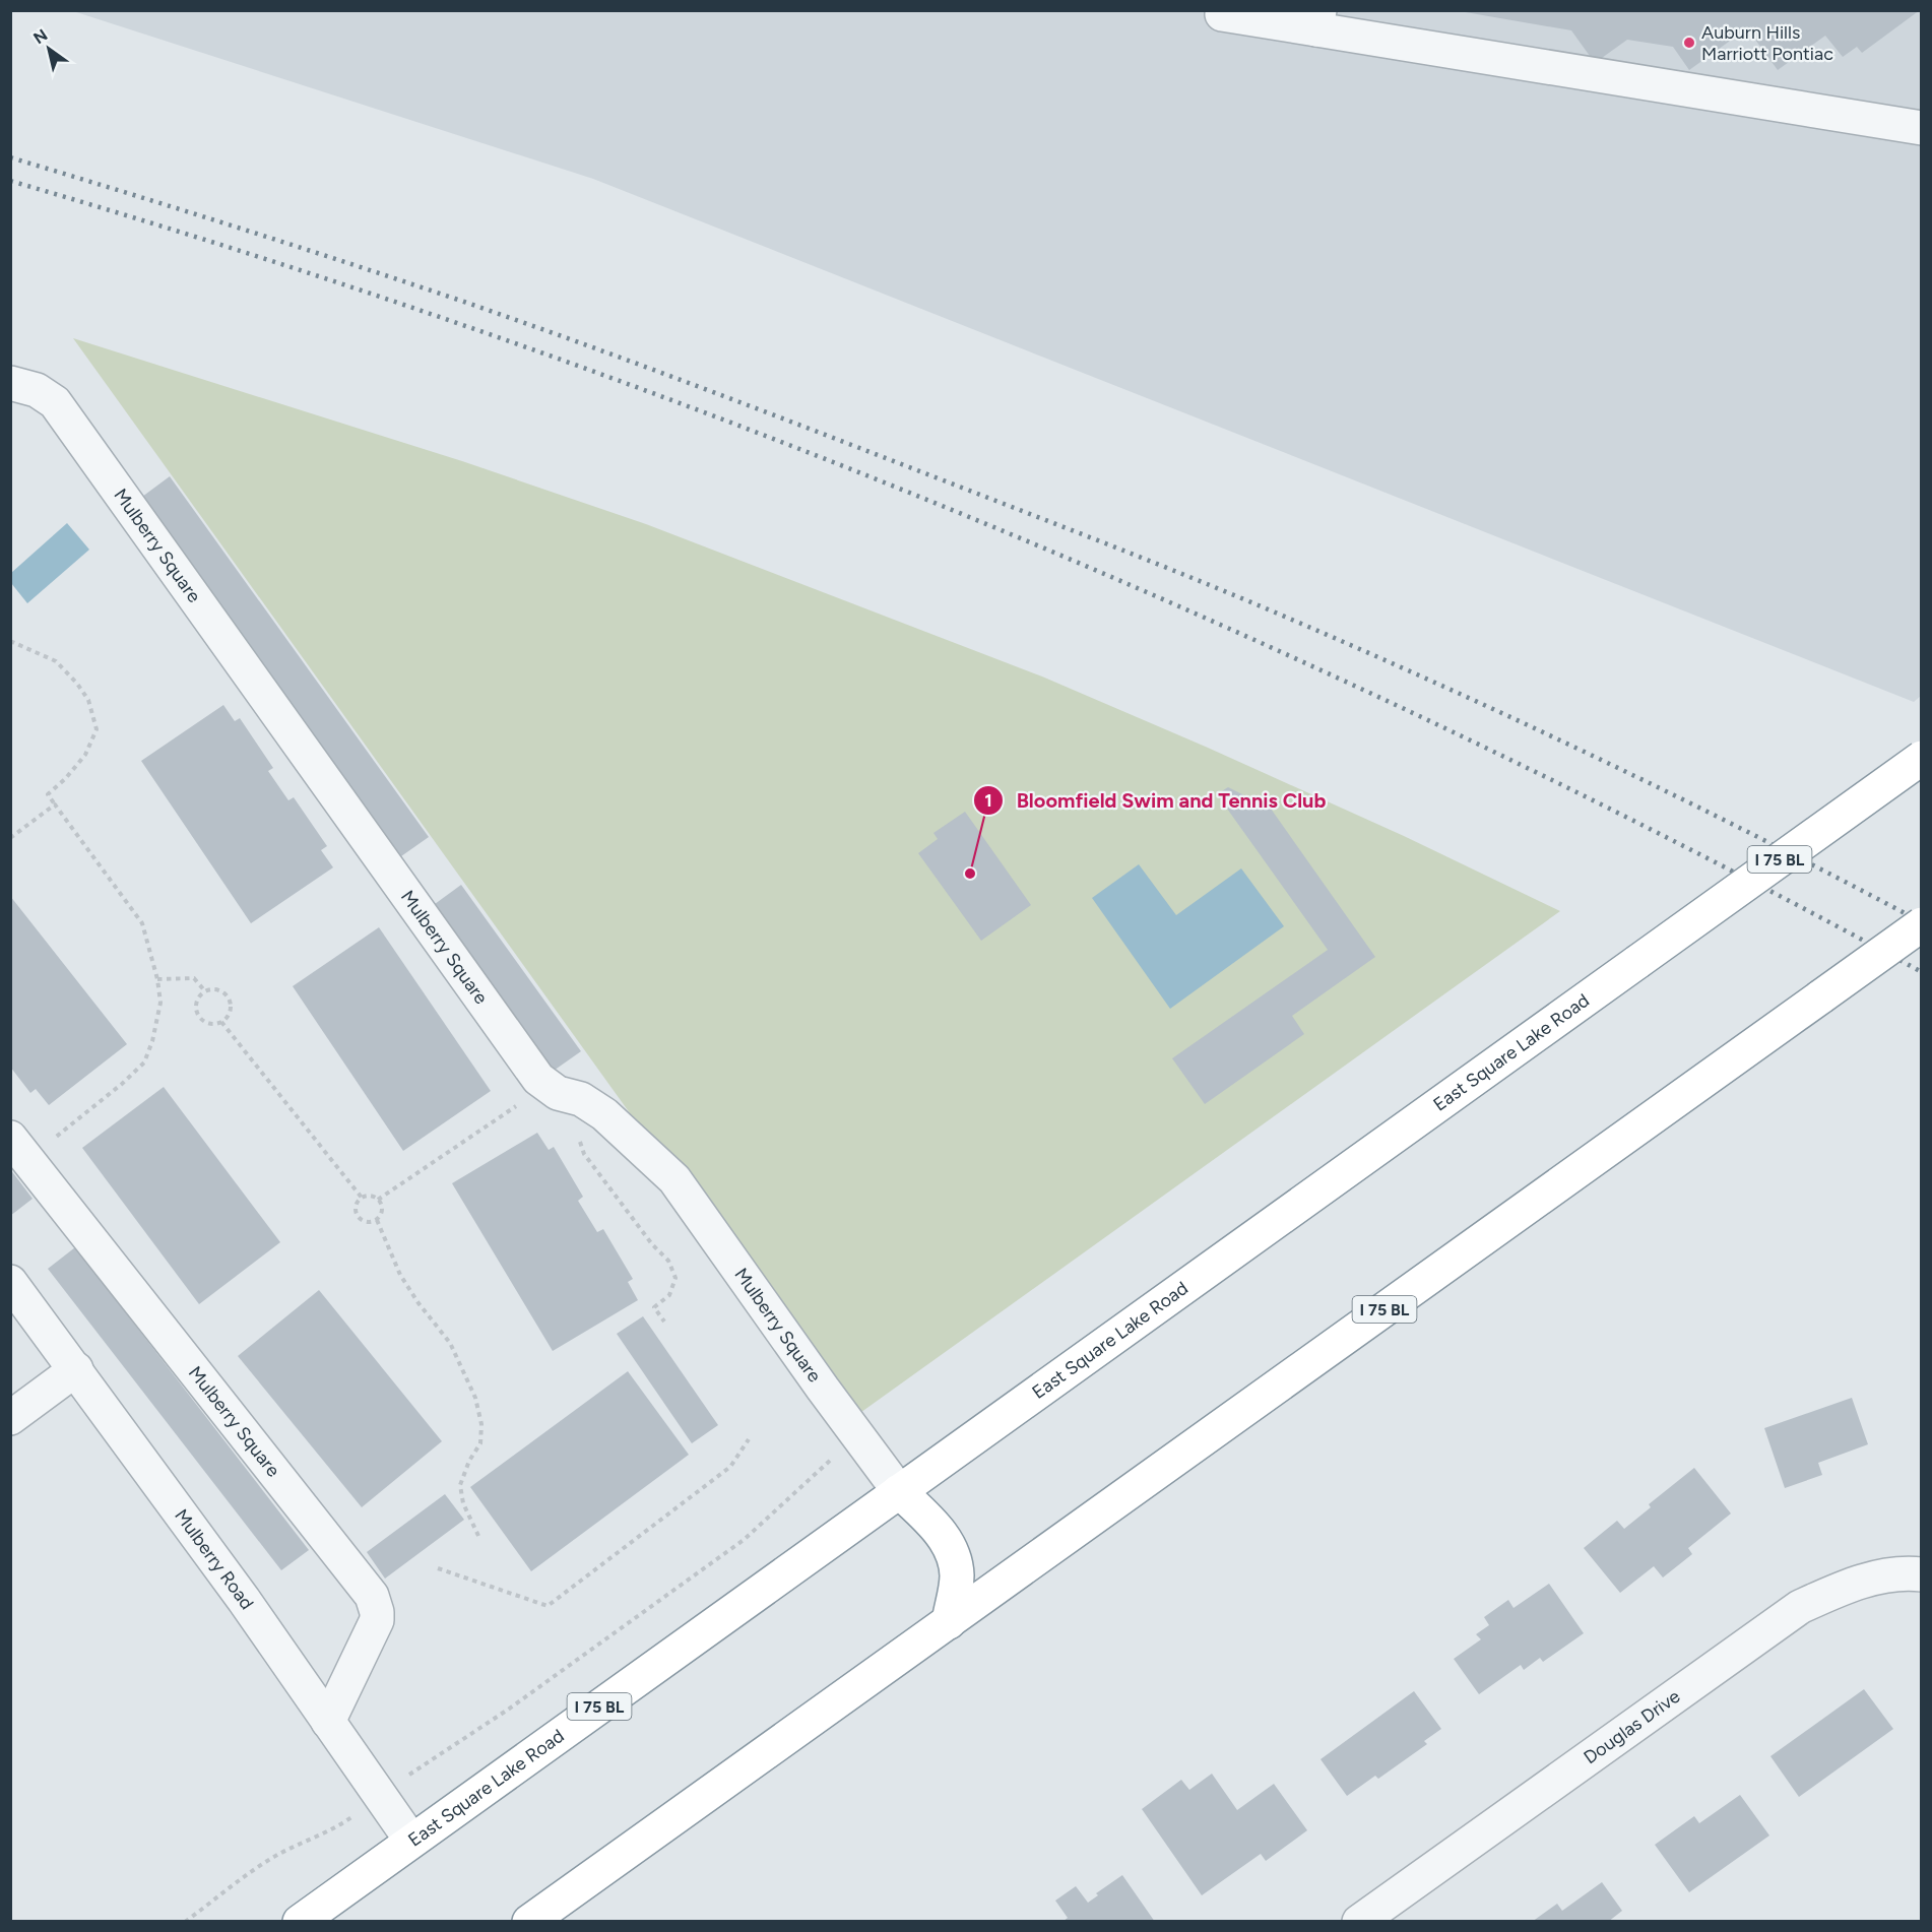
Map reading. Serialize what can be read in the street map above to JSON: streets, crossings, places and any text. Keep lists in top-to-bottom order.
{
  "streets": {
    "highway": ["I 75 BL", "East Square Lake Road"],
    "street": ["Mulberry Square", "Mulberry Road", "Douglas Drive"]
  },
  "crossings": [
    ["Mulberry Square", "East Square Lake Road"],
    ["Mulberry Square", "Mulberry Road"],
    ["East Square Lake Road", "Mulberry Road"]
  ],
  "places": ["Auburn Hills Marriott Pontiac", "Bloomfield Swim and Tennis Club"],
  "north": "top left"
}
